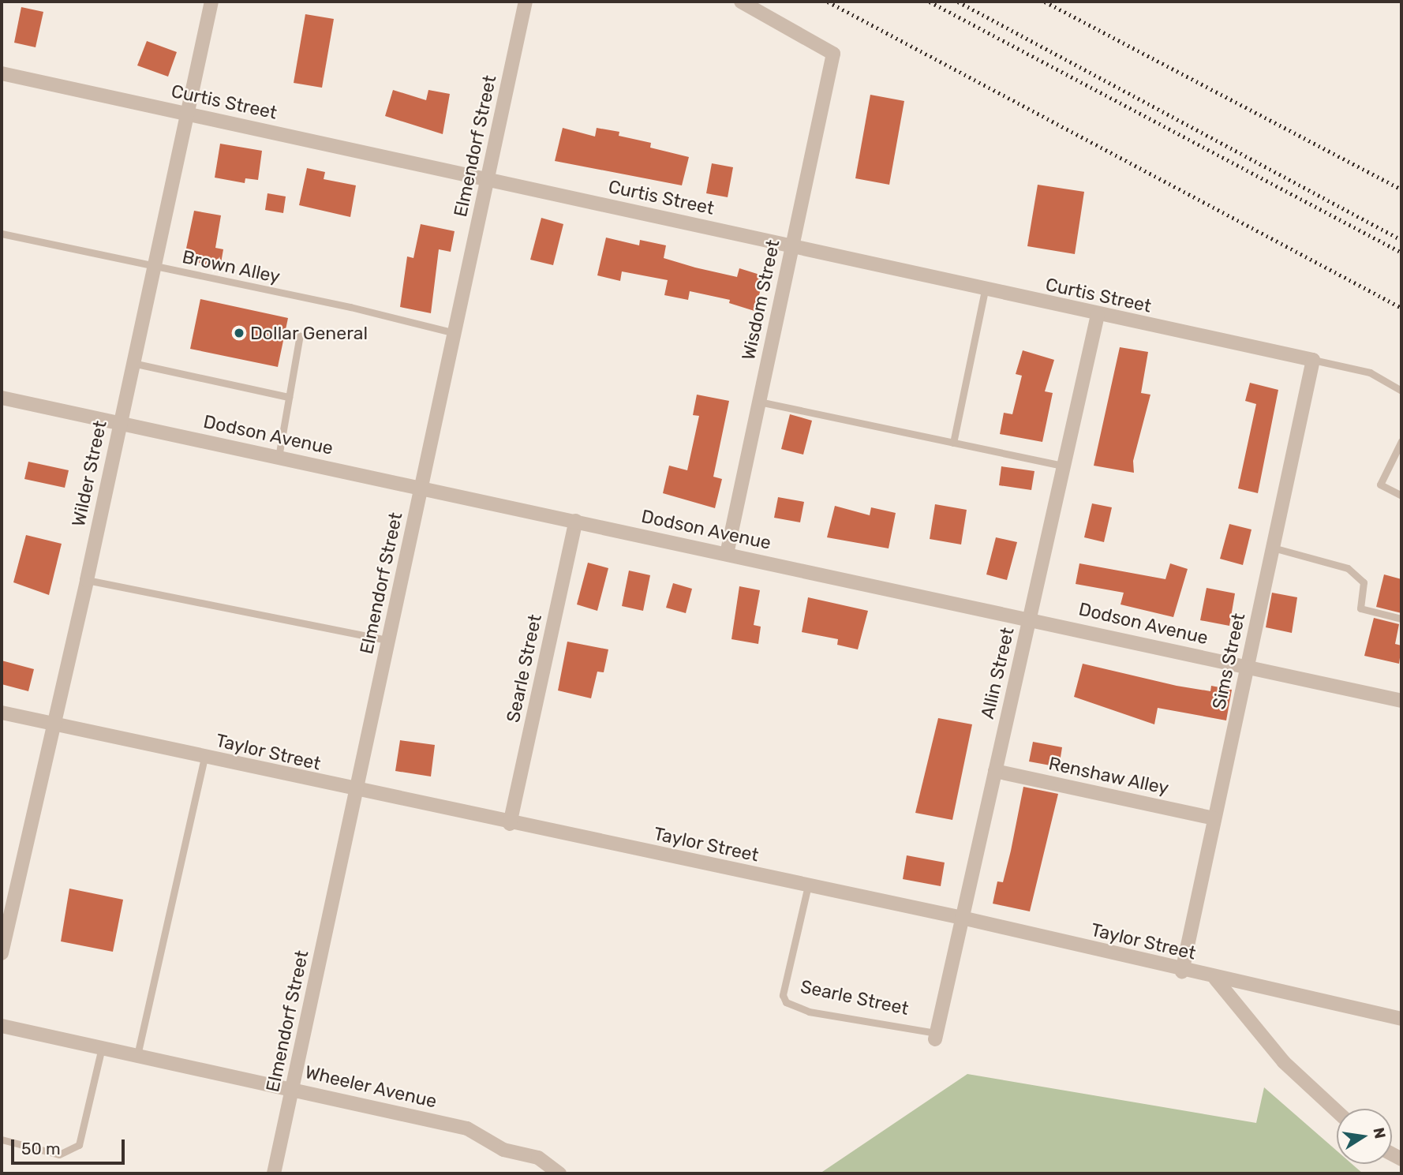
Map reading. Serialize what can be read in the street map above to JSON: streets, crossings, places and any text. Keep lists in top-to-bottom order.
{
  "streets": {
    "street": [
      "Curtis Street",
      "Elmendorf Street",
      "Wisdom Street",
      "Dodson Avenue",
      "Wilder Street",
      "Sims Street",
      "Searle Street",
      "Allin Street",
      "Taylor Street",
      "Renshaw Alley",
      "Wheeler Avenue"
    ],
    "lane": ["Brown Alley"]
  },
  "crossings": [
    ["Curtis Street", "Elmendorf Street"],
    ["Curtis Street", "Wisdom Street"],
    ["Curtis Street", "Wilder Street"],
    ["Curtis Street", "Sims Street"],
    ["Curtis Street", "Allin Street"],
    ["Elmendorf Street", "Brown Alley"],
    ["Elmendorf Street", "Dodson Avenue"],
    ["Elmendorf Street", "Taylor Street"],
    ["Elmendorf Street", "Wheeler Avenue"],
    ["Brown Alley", "Wilder Street"],
    ["Wisdom Street", "Dodson Avenue"],
    ["Dodson Avenue", "Wilder Street"],
    ["Dodson Avenue", "Sims Street"],
    ["Dodson Avenue", "Searle Street"],
    ["Dodson Avenue", "Allin Street"],
    ["Wilder Street", "Taylor Street"],
    ["Sims Street", "Taylor Street"],
    ["Sims Street", "Renshaw Alley"],
    ["Searle Street", "Allin Street"],
    ["Searle Street", "Taylor Street"],
    ["Allin Street", "Taylor Street"],
    ["Allin Street", "Renshaw Alley"]
  ],
  "places": ["Dollar General"],
  "scale_bar": "50 m",
  "north": "right"
}
